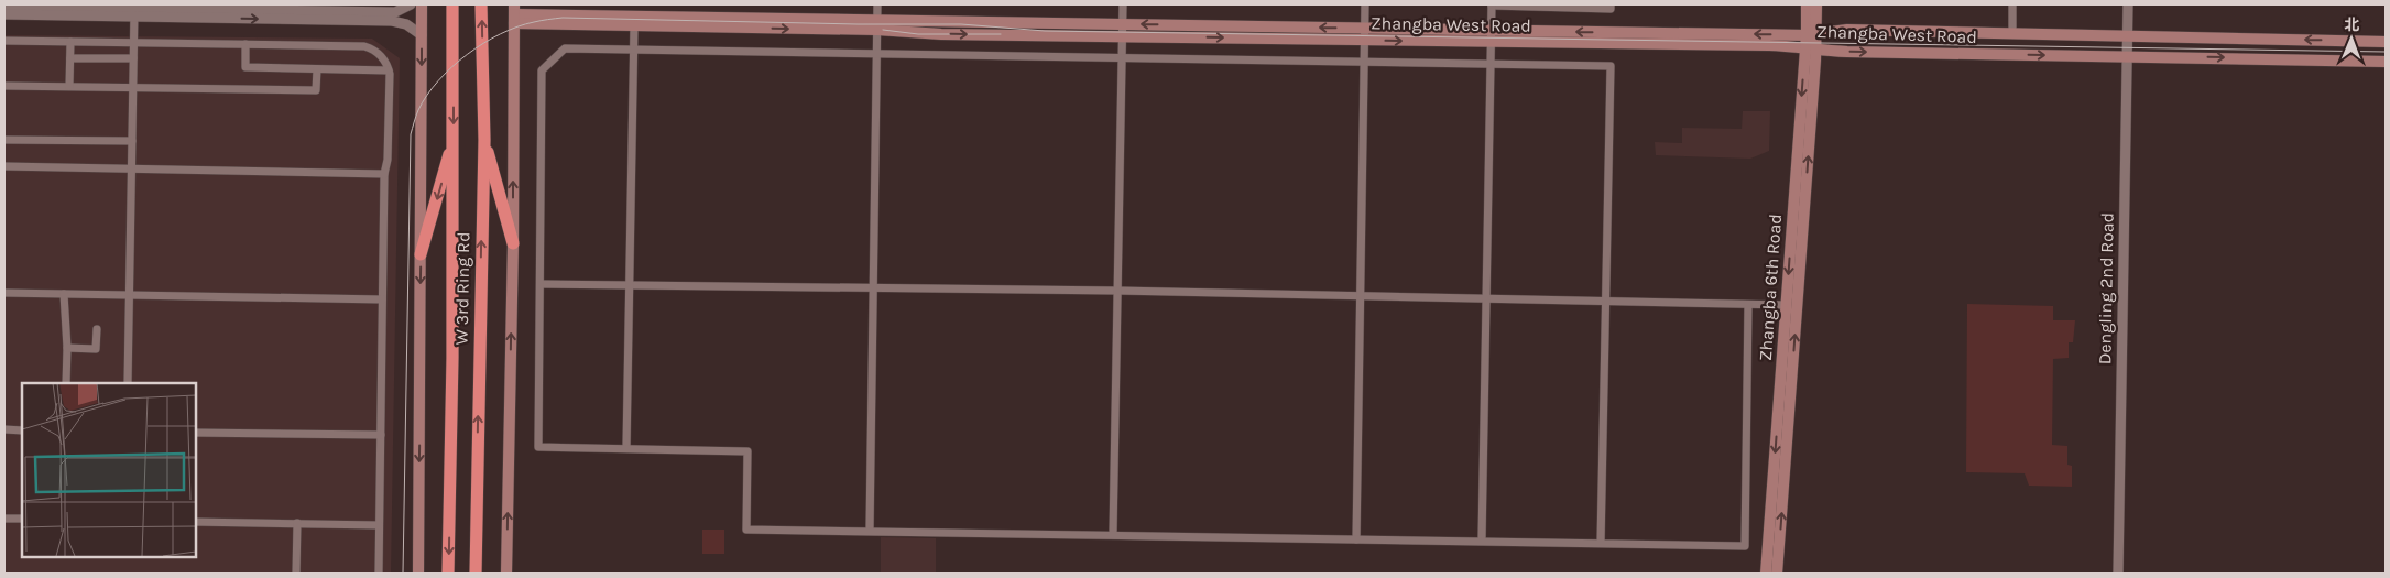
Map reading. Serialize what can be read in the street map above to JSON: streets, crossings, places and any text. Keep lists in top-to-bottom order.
{
  "streets": {
    "highway": ["W 3rd Ring Rd"],
    "main road": ["Zhangba West Road", "Zhangba 6th Road"],
    "street": ["Dengling 2nd Road"]
  },
  "crossings": [
    ["Zhangba West Road", "Zhangba 6th Road"],
    ["Zhangba West Road", "Dengling 2nd Road"]
  ],
  "north": "top"
}
